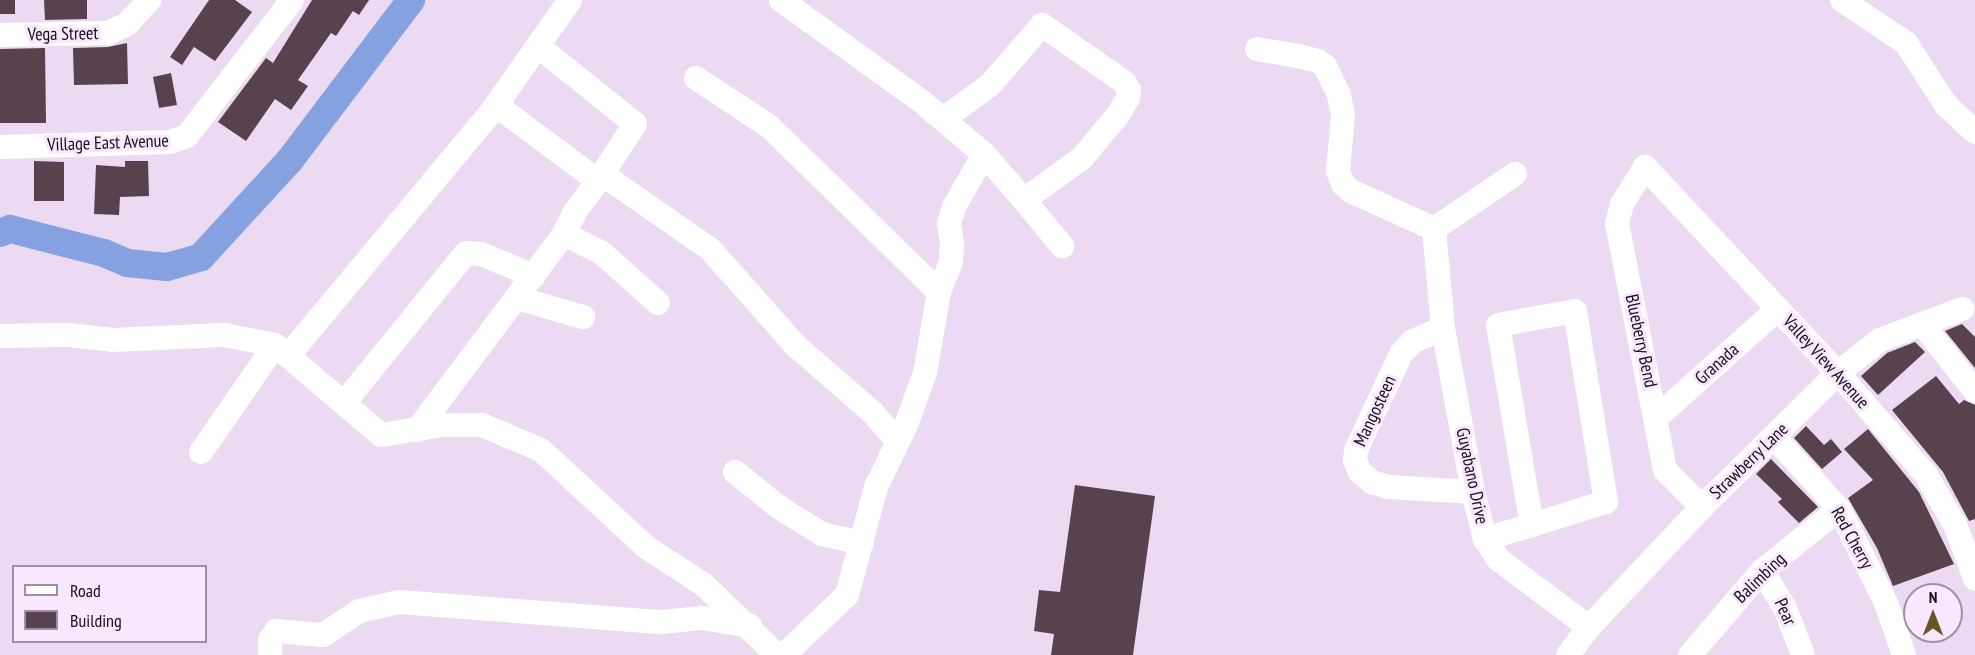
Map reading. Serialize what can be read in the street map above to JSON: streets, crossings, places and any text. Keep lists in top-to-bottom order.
{
  "streets": {
    "street": [
      "Vega Street",
      "Village East Avenue",
      "Blueberry Bend",
      "Valley View Avenue",
      "Granada",
      "Mangosteen",
      "Strawberry Lane",
      "Guyabano Drive",
      "Red Cherry",
      "Balimbing",
      "Pear"
    ]
  },
  "crossings": [
    ["Blueberry Bend", "Valley View Avenue"],
    ["Blueberry Bend", "Granada"],
    ["Blueberry Bend", "Strawberry Lane"],
    ["Valley View Avenue", "Granada"],
    ["Valley View Avenue", "Strawberry Lane"],
    ["Mangosteen", "Guyabano Drive"],
    ["Strawberry Lane", "Guyabano Drive"],
    ["Strawberry Lane", "Red Cherry"],
    ["Red Cherry", "Balimbing"],
    ["Balimbing", "Pear"]
  ],
  "legend": ["Road", "Building"],
  "north": "top"
}
